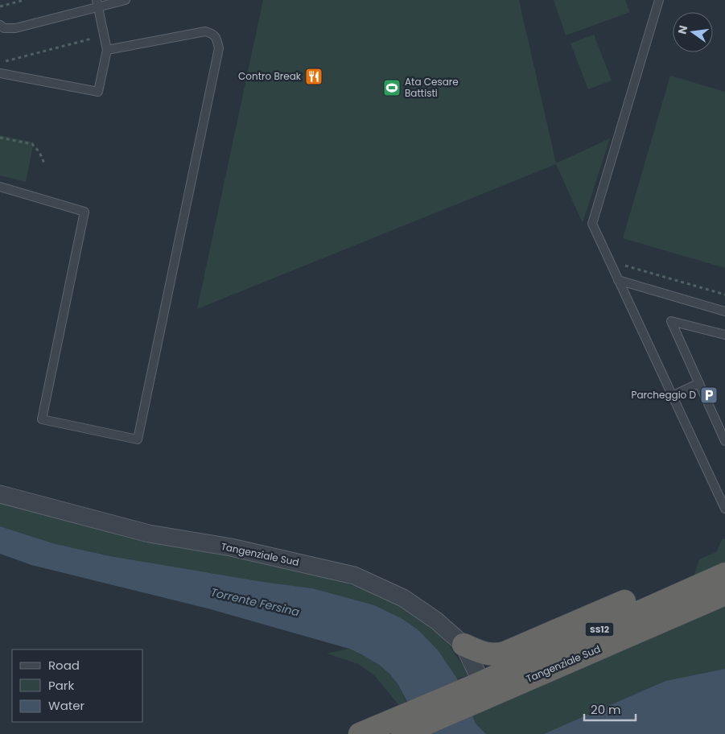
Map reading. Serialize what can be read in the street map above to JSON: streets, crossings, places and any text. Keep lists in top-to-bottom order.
{
  "streets": {
    "highway": ["Tangenziale Sud", "SS12"]
  },
  "water": ["Torrente Fersina"],
  "places": {
    "restaurant": ["Contro Break"],
    "sports": ["Ata Cesare Battisti"],
    "parking": ["Parcheggio D"]
  },
  "legend": ["Road", "Park", "Water"],
  "scale_bar": "20 m",
  "north": "left"
}
